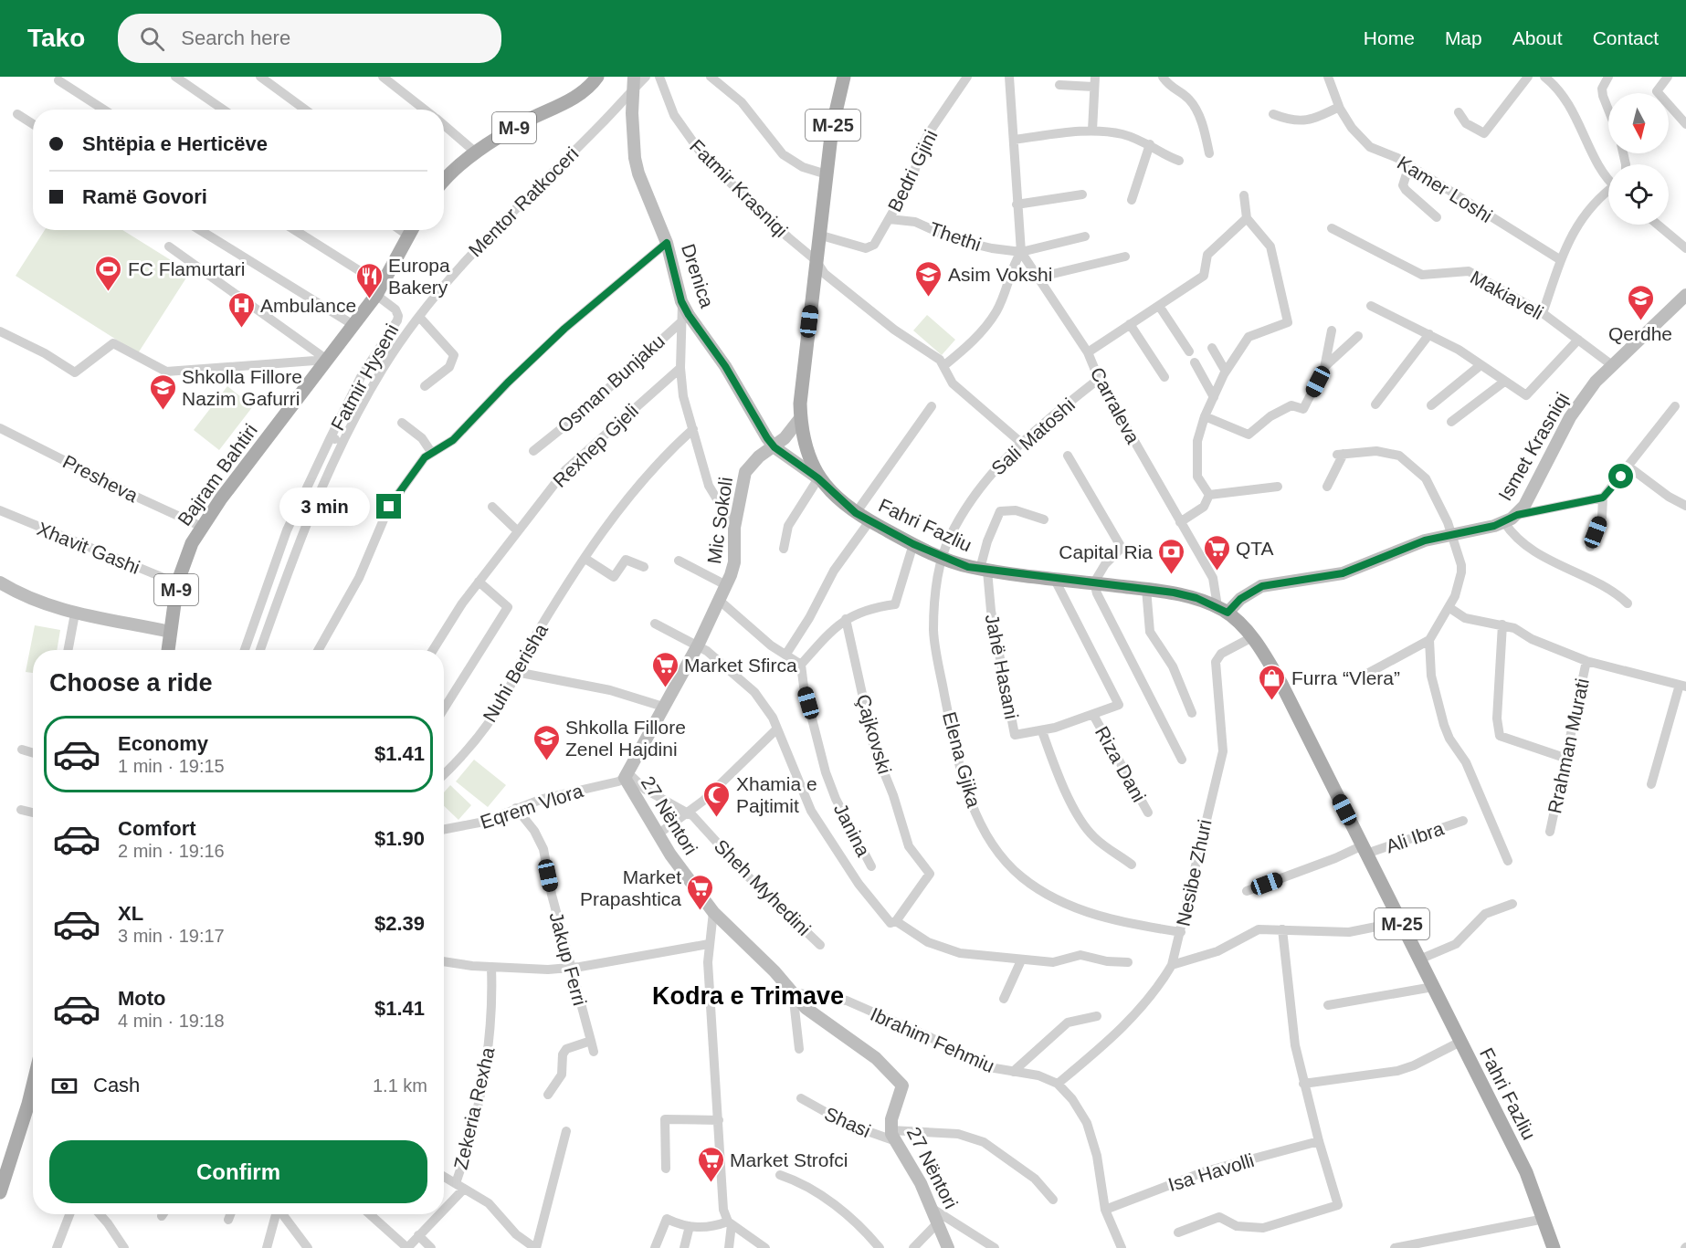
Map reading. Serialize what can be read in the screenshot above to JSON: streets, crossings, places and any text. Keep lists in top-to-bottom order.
{
  "streets": {
    "main road": [
      "M-25",
      "M-9",
      "Bajram Bahtiri",
      "Fahri Fazliu"
    ],
    "street": [
      "Bedri Gjini",
      "Fatmir Krasniqi",
      "Kamer Loshi",
      "Mentor Ratkoceri",
      "Thethi",
      "Drenica",
      "Makiaveli",
      "Fatmir Hyseni",
      "Osman Bunjaku",
      "Carraleva",
      "Sali Matoshi",
      "Rexhep Gjeli",
      "Ismet Krasniqi",
      "Presheva",
      "Mic Sokoli",
      "Xhavit Gashi",
      "Jahë Hasani",
      "Nuhi Berisha",
      "Çajkovski",
      "Rrahman Murati",
      "Elena Gjika",
      "Riza Dani",
      "Eqrem Vlora",
      "27 Nëntori",
      "Janina",
      "Ali Ibra",
      "Nesibe Zhuri",
      "Sheh Myhedini",
      "Jakup Ferri",
      "Ibrahim Fehmiu",
      "Zekeria Rexha",
      "Shasi",
      "Isa Havolli"
    ]
  },
  "crossings": [
    ["Bedri Gjini", "Thethi"],
    ["Bedri Gjini", "Fahri Fazliu"],
    ["Fatmir Krasniqi", "Sali Matoshi"],
    ["Fatmir Krasniqi", "Fahri Fazliu"],
    ["Mentor Ratkoceri", "Drenica"],
    ["Mentor Ratkoceri", "Fatmir Hyseni"],
    ["Thethi", "Carraleva"],
    ["Drenica", "Osman Bunjaku"],
    ["Drenica", "Mic Sokoli"],
    ["Drenica", "Fahri Fazliu"],
    ["Makiaveli", "Ismet Krasniqi"],
    ["Fatmir Hyseni", "Bajram Bahtiri"],
    ["Carraleva", "Sali Matoshi"],
    ["Carraleva", "Ismet Krasniqi"],
    ["Carraleva", "Fahri Fazliu"],
    ["Sali Matoshi", "Fahri Fazliu"],
    ["Sali Matoshi", "Elena Gjika"],
    ["Ismet Krasniqi", "Fahri Fazliu"],
    ["Bajram Bahtiri", "Presheva"],
    ["Bajram Bahtiri", "Xhavit Gashi"],
    ["Mic Sokoli", "Fahri Fazliu"],
    ["Mic Sokoli", "Eqrem Vlora"],
    ["Mic Sokoli", "27 Nëntori"],
    ["Mic Sokoli", "Sheh Myhedini"],
    ["Fahri Fazliu", "Jahë Hasani"],
    ["Fahri Fazliu", "Elena Gjika"],
    ["Fahri Fazliu", "Ali Ibra"],
    ["Fahri Fazliu", "Nesibe Zhuri"],
    ["Elena Gjika", "Nesibe Zhuri"],
    ["Eqrem Vlora", "27 Nëntori"],
    ["Eqrem Vlora", "Sheh Myhedini"],
    ["Eqrem Vlora", "Jakup Ferri"],
    ["27 Nëntori", "Sheh Myhedini"],
    ["27 Nëntori", "Ibrahim Fehmiu"],
    ["27 Nëntori", "Shasi"],
    ["Nesibe Zhuri", "Ibrahim Fehmiu"],
    ["Ibrahim Fehmiu", "Isa Havolli"]
  ],
  "districts": ["Kodra e Trimave"],
  "places": {
    "sports": ["FC Flamurtari"],
    "school or university": [
      "Asim Vokshi",
      "Qerdhe",
      "Shkolla Fillore Nazim Gafurri",
      "Shkolla Fillore Zenel Hajdini"
    ],
    "restaurant": ["Europa Bakery"],
    "hospital": ["Ambulance"],
    "supermarket": [
      "QTA",
      "Market Sfirca",
      "Market Prapashtica",
      "Market Strofci"
    ],
    "bank": ["Capital Ria"],
    "shop": ["Furra “Vlera”"],
    "mosque": ["Xhamia e Pajtimit"]
  },
  "north": "bottom",
  "page": {
    "header": "Tako",
    "search": "Search here",
    "nav": [
      "Home",
      "Map",
      "About",
      "Contact"
    ],
    "banner": ["Shtëpia e Herticëve", "Ramë Govori"],
    "bubble": "3 min",
    "heading": "Choose a ride",
    "list": [
      {
        "name": "Economy",
        "note": "1 min · 19:15",
        "value": "$1.41"
      },
      {
        "name": "Comfort",
        "note": "2 min · 19:16",
        "value": "$1.90"
      },
      {
        "name": "XL",
        "note": "3 min · 19:17",
        "value": "$2.39"
      },
      {
        "name": "Moto",
        "note": "4 min · 19:18",
        "value": "$1.41"
      }
    ],
    "pay": ["Cash", "1.1 km"],
    "buttons": "Confirm"
  }
}
